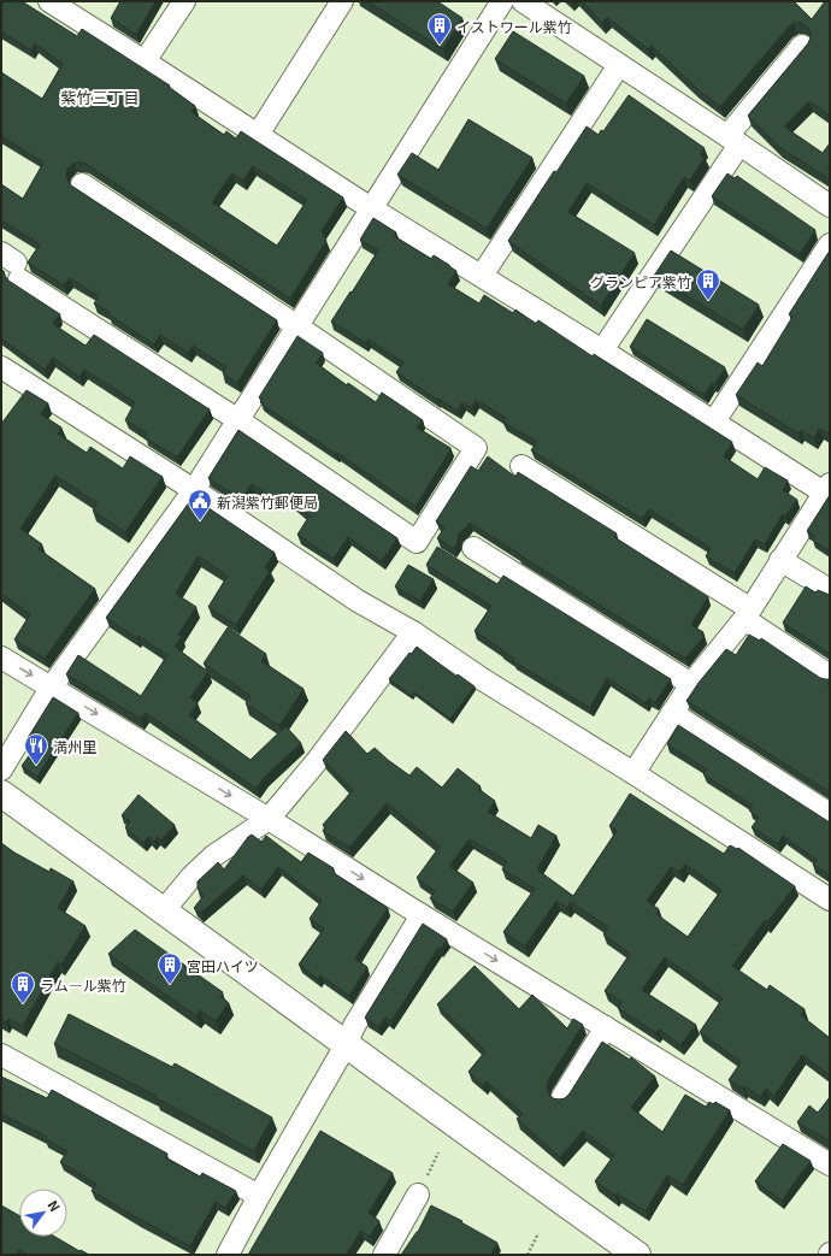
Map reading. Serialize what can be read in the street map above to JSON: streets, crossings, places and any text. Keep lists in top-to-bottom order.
{
  "districts": ["紫竹三丁目"],
  "places": {
    "building": [
      "イストワール紫竹",
      "グランピア紫竹",
      "宮田ハイツ",
      "ラム―ル紫竹"
    ],
    "public building": ["新潟紫竹郵便局"],
    "restaurant": ["満州里"]
  },
  "north": "top right"
}
